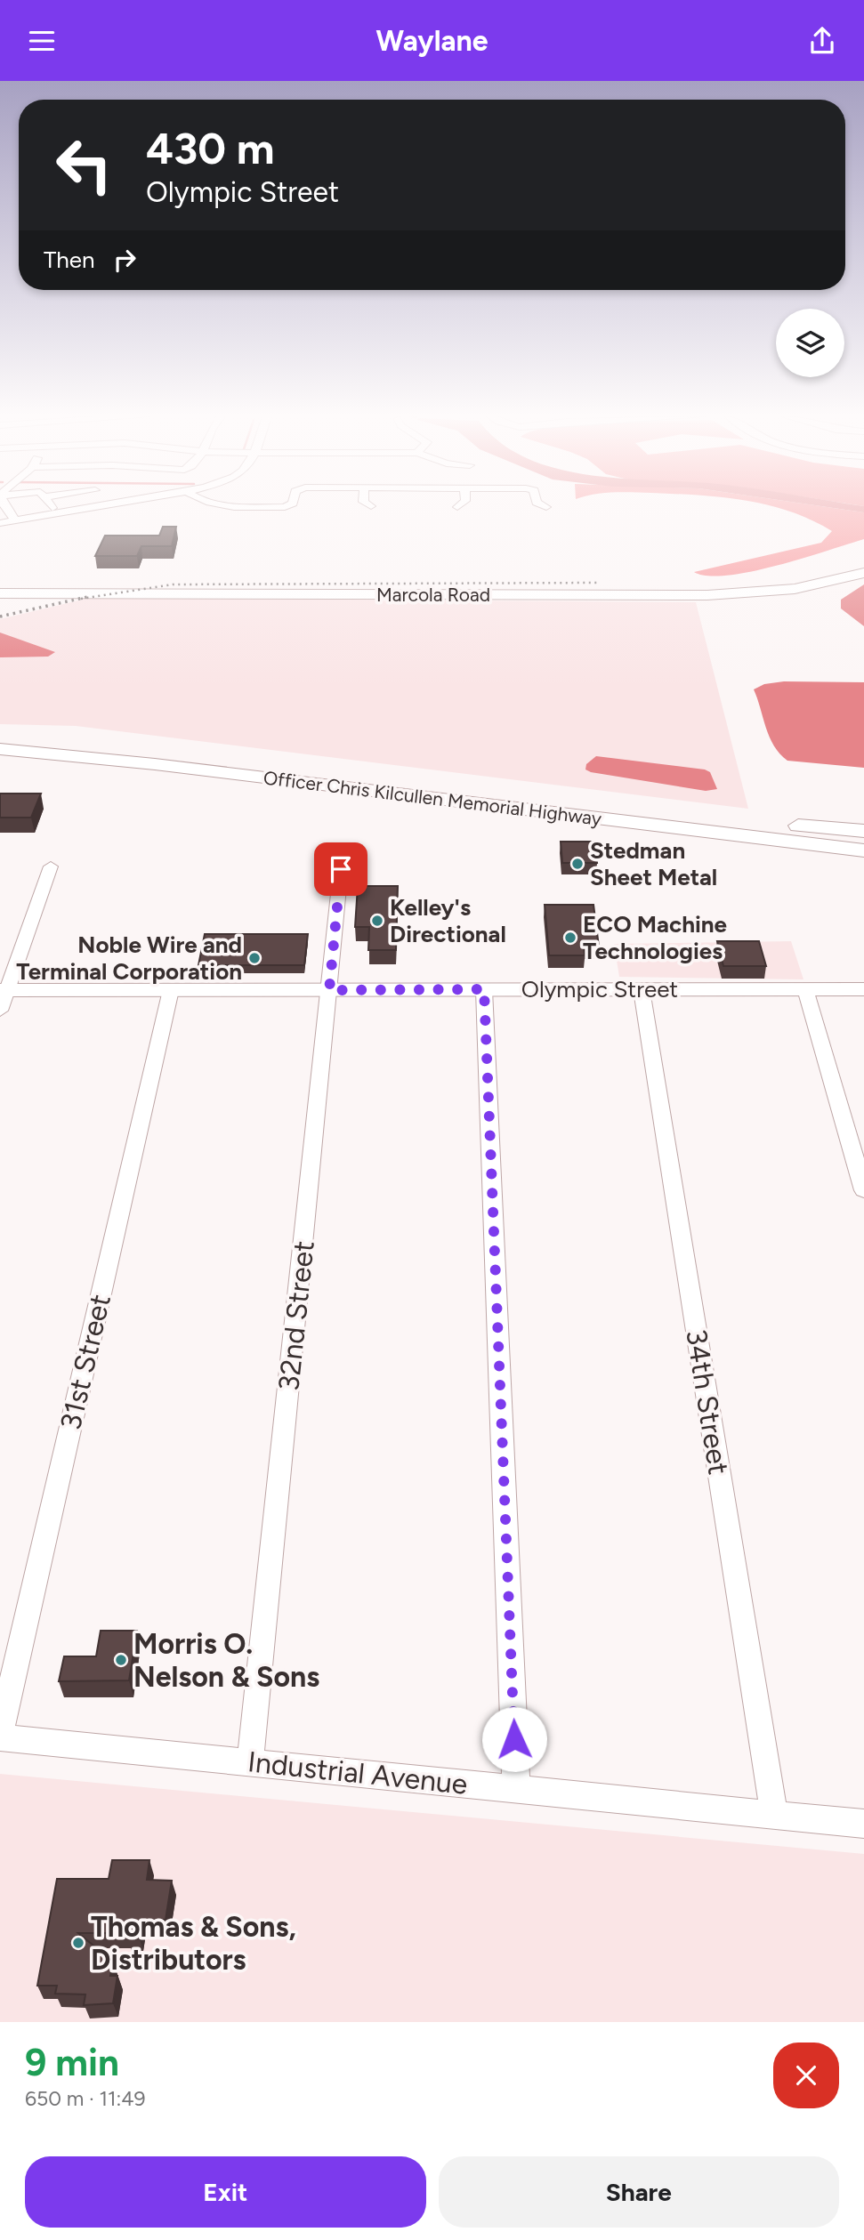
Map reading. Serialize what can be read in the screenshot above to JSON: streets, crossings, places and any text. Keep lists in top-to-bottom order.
{
  "streets": {
    "highway": ["Officer Chris Kilcullen Memorial Highway"],
    "main road": ["Marcola Road", "Olympic Street"],
    "street": [
      "32nd Street",
      "31st Street",
      "34th Street",
      "Industrial Avenue"
    ]
  },
  "crossings": [
    ["Olympic Street", "32nd Street"],
    ["Olympic Street", "31st Street"],
    ["Olympic Street", "34th Street"],
    ["32nd Street", "Industrial Avenue"],
    ["31st Street", "Industrial Avenue"],
    ["34th Street", "Industrial Avenue"]
  ],
  "places": [
    "Stedman Sheet Metal",
    "Kelley's Directional",
    "ECO Machine Technologies",
    "Noble Wire and Terminal Corporation",
    "Morris O. Nelson & Sons",
    "Thomas & Sons, Distributors"
  ],
  "page": {
    "header": "Waylane",
    "turn": ["430 m", "Olympic Street"],
    "then": "Then",
    "heading": ["9 min", "650 m · 11:49"],
    "buttons": ["Exit", "Share"]
  }
}
